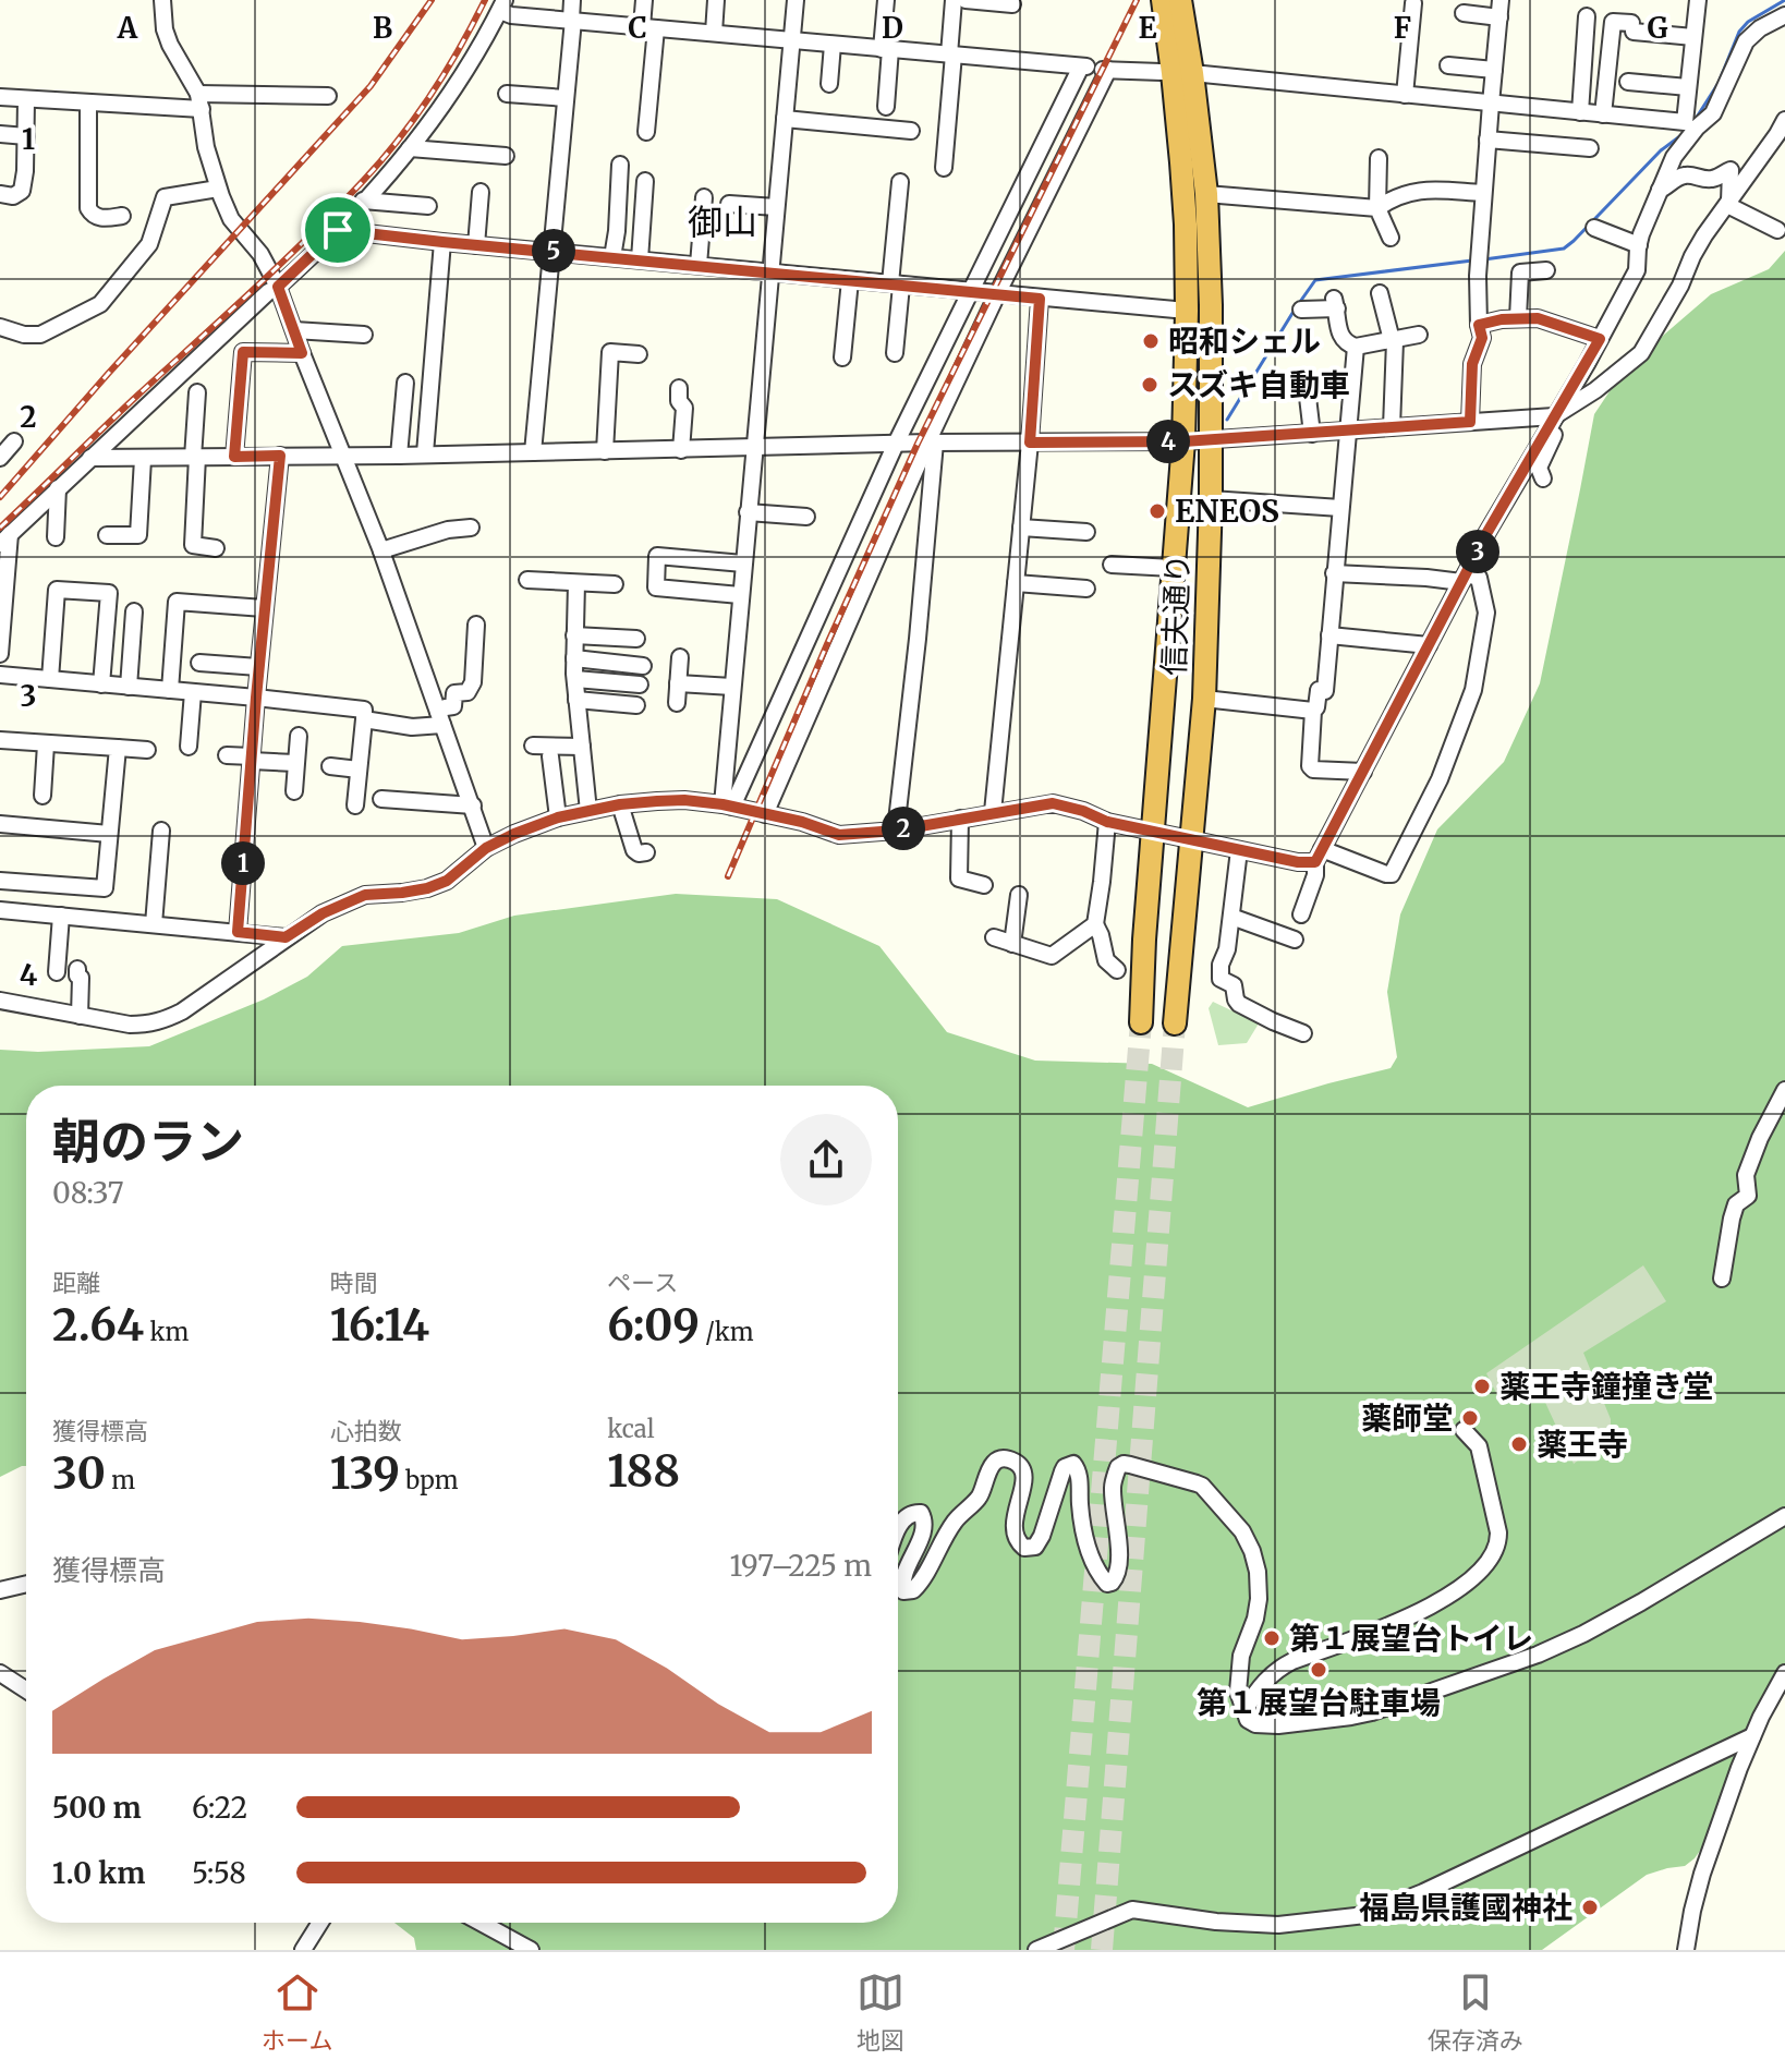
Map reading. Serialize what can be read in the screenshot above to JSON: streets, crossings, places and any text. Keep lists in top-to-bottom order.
{
  "streets": {
    "highway": ["信夫通り"]
  },
  "districts": ["御山"],
  "places": [
    "昭和シェル",
    "スズキ自動車",
    "ENEOS",
    "薬王寺鐘撞き堂",
    "薬師堂",
    "薬王寺",
    "第１展望台トイレ",
    "第１展望台駐車場",
    "福島県護國神社"
  ],
  "page": {
    "pins": [
      "5",
      "4",
      "3",
      "2",
      "1"
    ],
    "heading": ["朝のラン", "08:37"],
    "stats": [
      ["距離", "2.64 km"],
      ["時間", "16:14"],
      ["ペース", "6:09 /km"],
      ["獲得標高", "30 m"],
      ["心拍数", "139 bpm"],
      ["kcal", "188"]
    ],
    "chart": ["獲得標高", "197–225 m"],
    "list": [
      {
        "name": "500 m",
        "note": "6:22"
      },
      {
        "name": "1.0 km",
        "note": "5:58"
      }
    ],
    "tabs": ["ホーム", "地図", "保存済み"]
  },
  "grid": {
    "columns": [
      "A",
      "B",
      "C",
      "D",
      "E",
      "F",
      "G"
    ],
    "rows": [
      "1",
      "2",
      "3",
      "4"
    ]
  }
}
